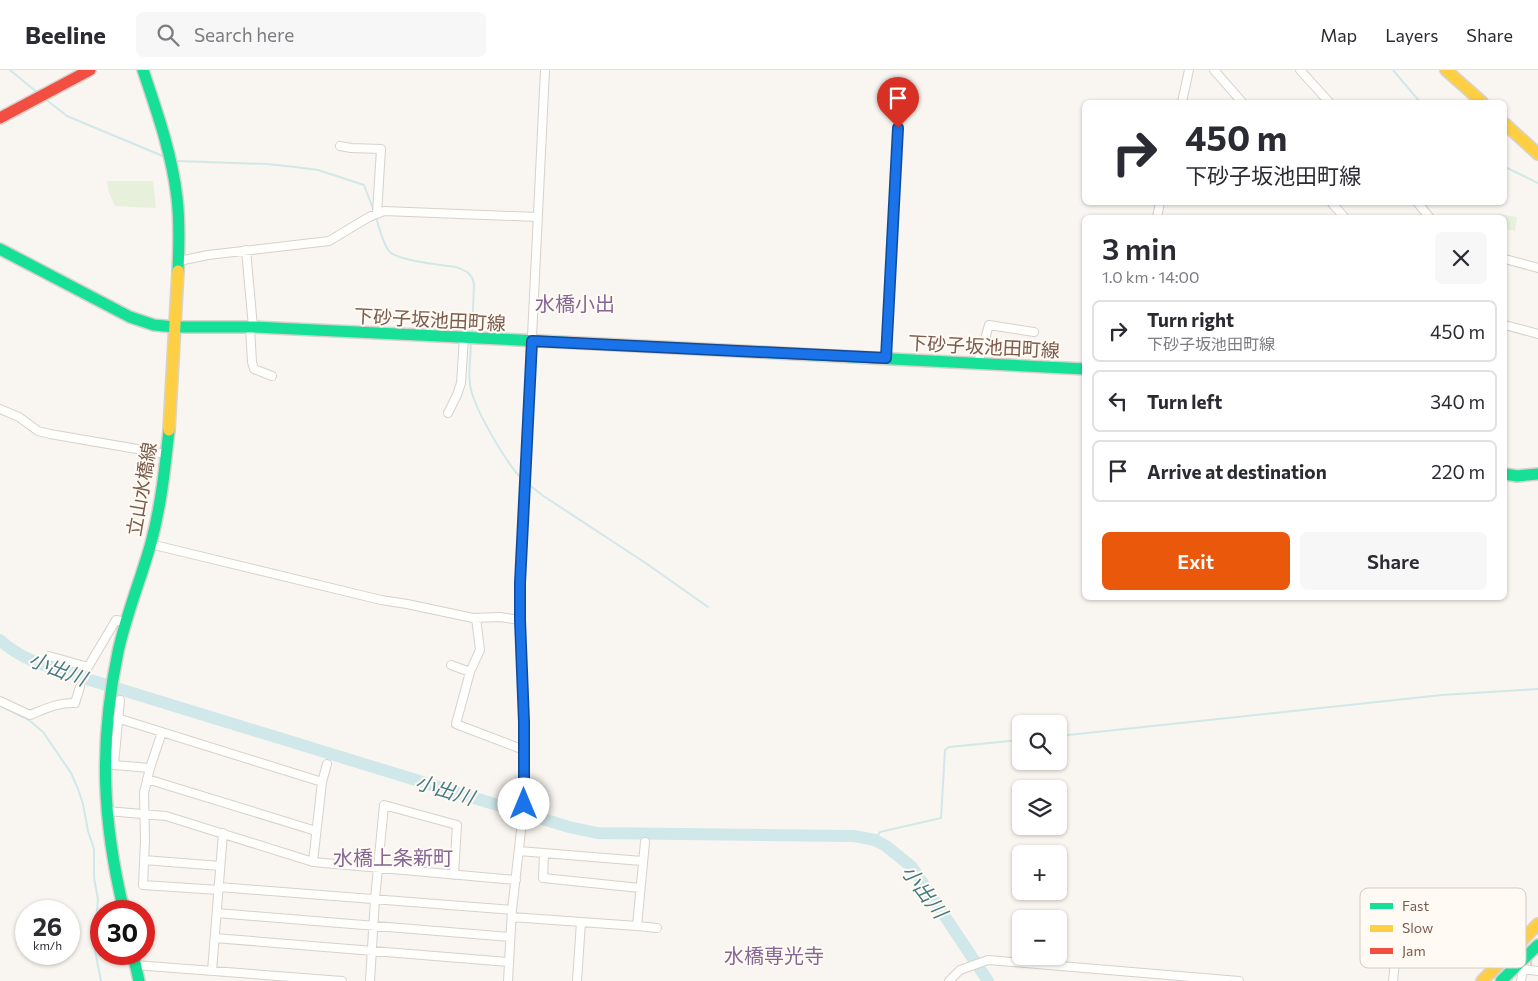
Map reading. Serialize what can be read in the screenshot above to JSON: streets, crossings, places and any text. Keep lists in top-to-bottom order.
{
  "streets": {
    "main road": ["下砂子坂池田町線", "立山水橋線"]
  },
  "crossings": [
    ["下砂子坂池田町線", "立山水橋線"]
  ],
  "districts": ["水橋小出", "水橋上条新町", "水橋専光寺"],
  "water": ["小出川"],
  "legend": ["Fast", "Slow", "Jam"],
  "page": {
    "header": "Beeline",
    "search": "Search here",
    "nav": ["Map", "Layers", "Share"],
    "turn": ["450 m", "下砂子坂池田町線"],
    "heading": ["3 min", "1.0 km · 14:00"],
    "list": [
      {
        "name": "Turn right",
        "note": "下砂子坂池田町線",
        "value": "450 m"
      },
      {
        "name": "Turn left",
        "value": "340 m"
      },
      {
        "name": "Arrive at destination",
        "value": "220 m"
      }
    ],
    "buttons": ["Exit", "Share"],
    "map_buttons": ["+", "−"],
    "speed": "26 km/h",
    "limit": "30"
  }
}
